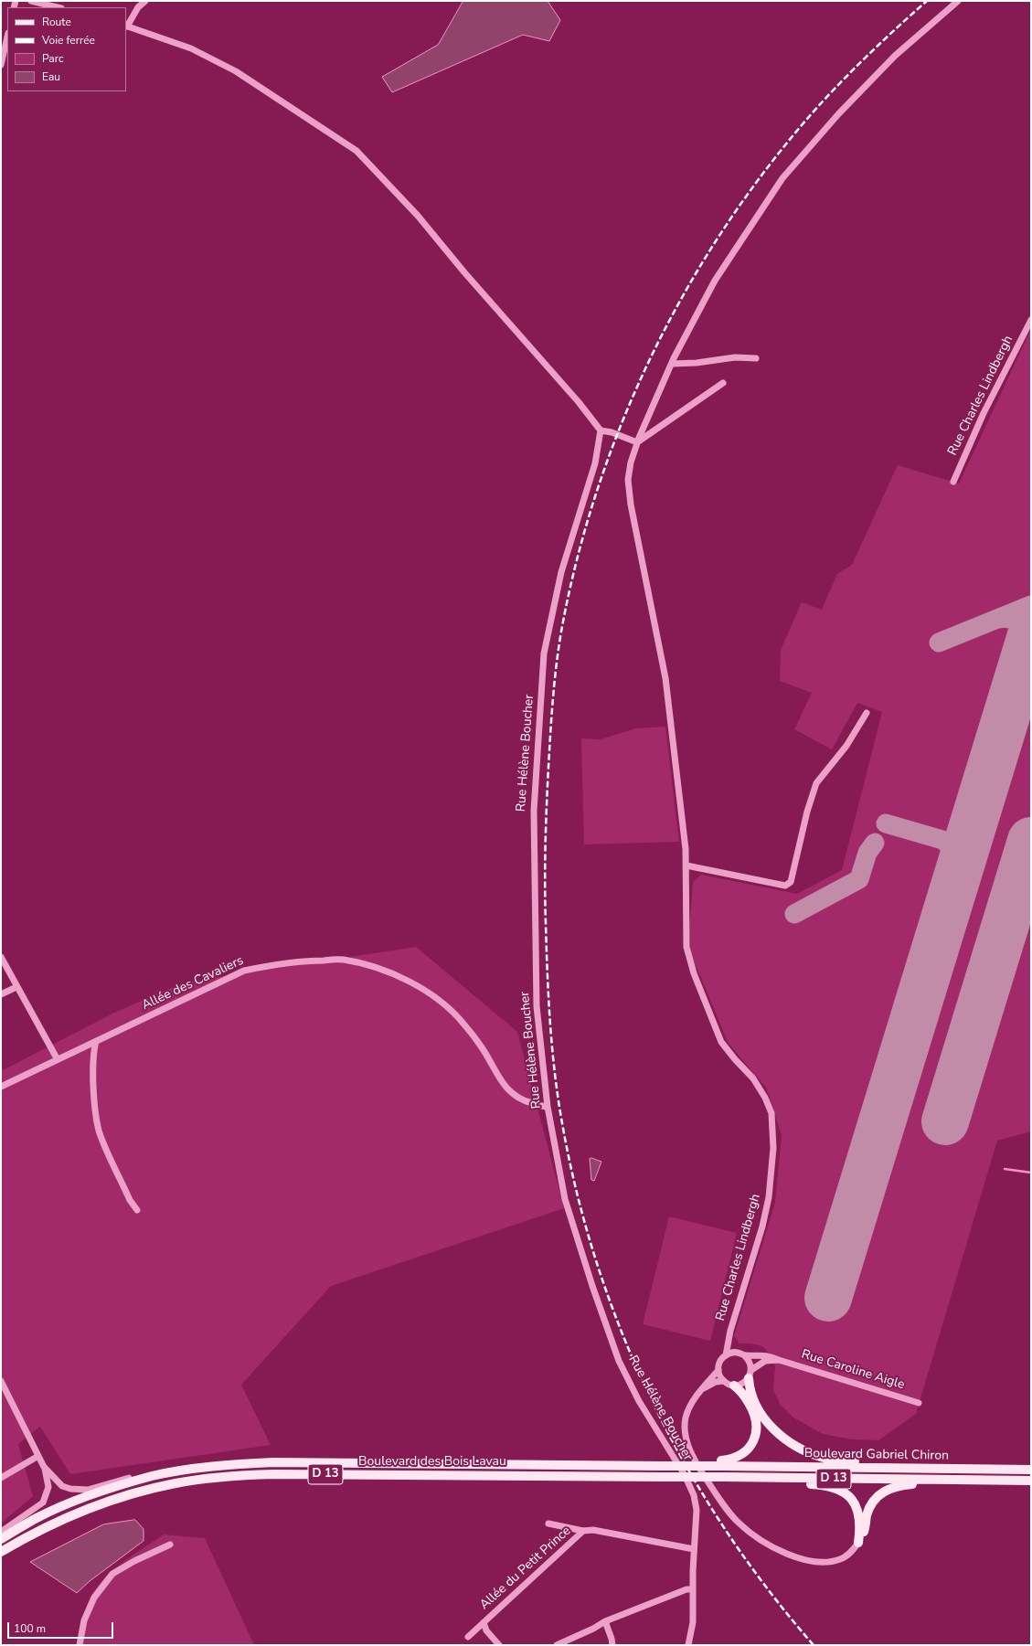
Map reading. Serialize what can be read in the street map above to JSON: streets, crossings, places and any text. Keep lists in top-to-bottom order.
{
  "streets": {
    "main road": ["Boulevard Gabriel Chiron", "Boulevard des Bois Lavau", "D 13"],
    "street": [
      "Rue Charles Lindbergh",
      "Rue Hélène Boucher",
      "Allée des Cavaliers",
      "Rue Caroline Aigle",
      "Allée du Petit Prince"
    ]
  },
  "crossings": [
    ["Rue Charles Lindbergh", "Rue Caroline Aigle"],
    ["Rue Hélène Boucher", "Allée des Cavaliers"],
    ["Boulevard Gabriel Chiron", "Boulevard des Bois Lavau"]
  ],
  "legend": [
    "Route",
    "Voie ferrée",
    "Parc",
    "Eau"
  ],
  "scale_bar": "100 m"
}
